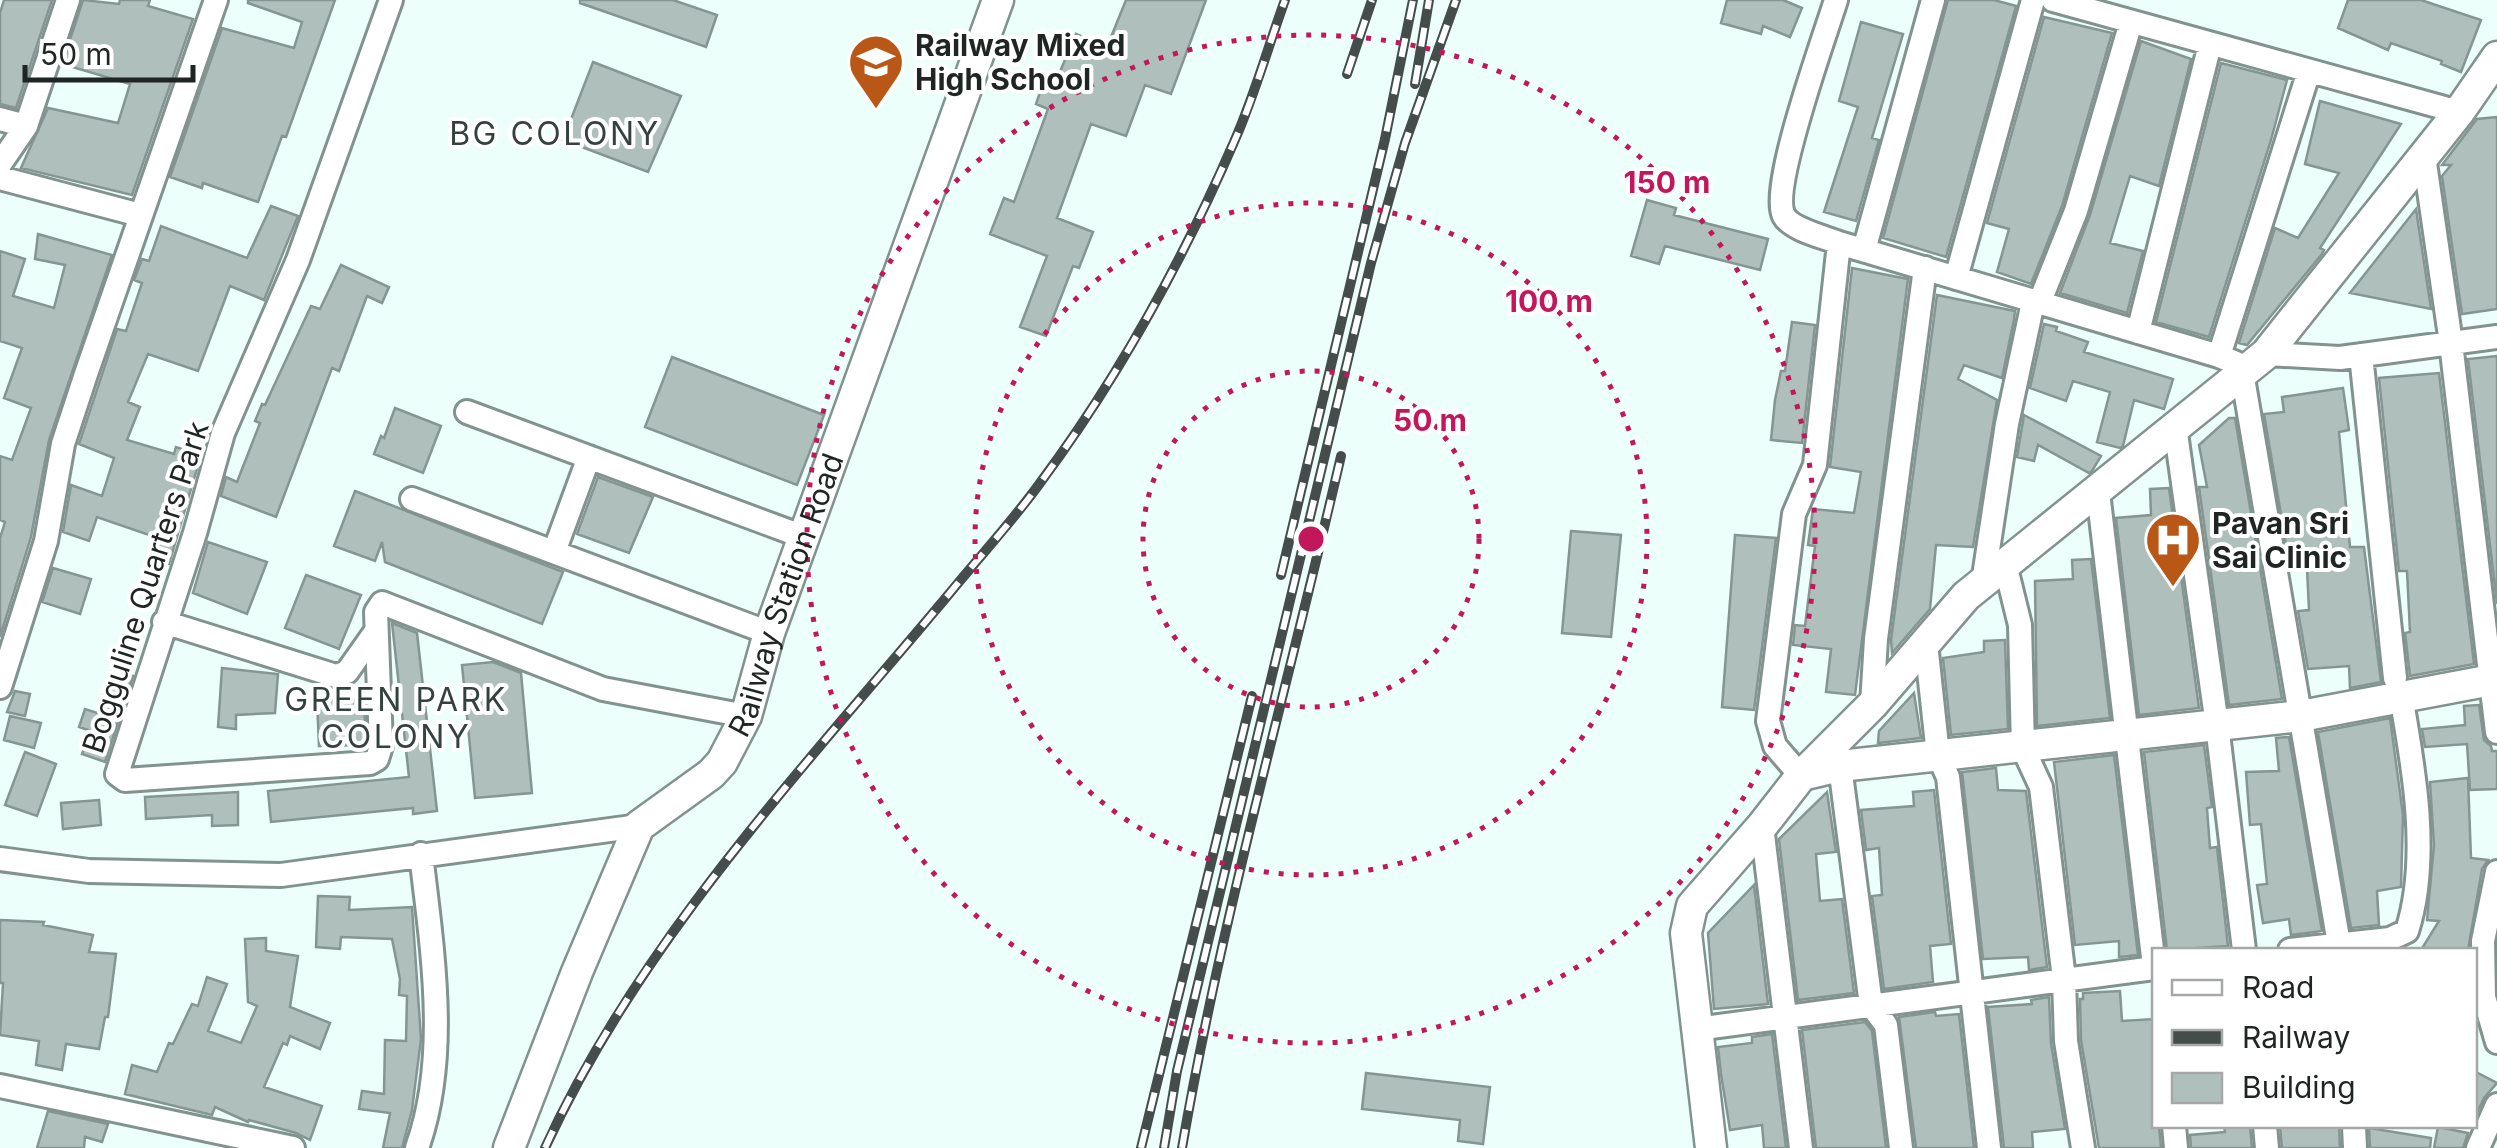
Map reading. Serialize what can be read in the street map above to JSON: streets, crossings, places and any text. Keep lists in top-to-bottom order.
{
  "streets": {
    "street": ["Bogguline Quarters Park", "Railway Station Road"]
  },
  "districts": ["BG COLONY", "GREEN PARK COLONY"],
  "places": {
    "school or university": ["Railway Mixed High School"],
    "hospital": ["Pavan Sri Sai Clinic"]
  },
  "legend": ["Road", "Railway", "Building"],
  "scale_bar": "50 m",
  "rings": ["150 m", "100 m", "50 m"]
}
